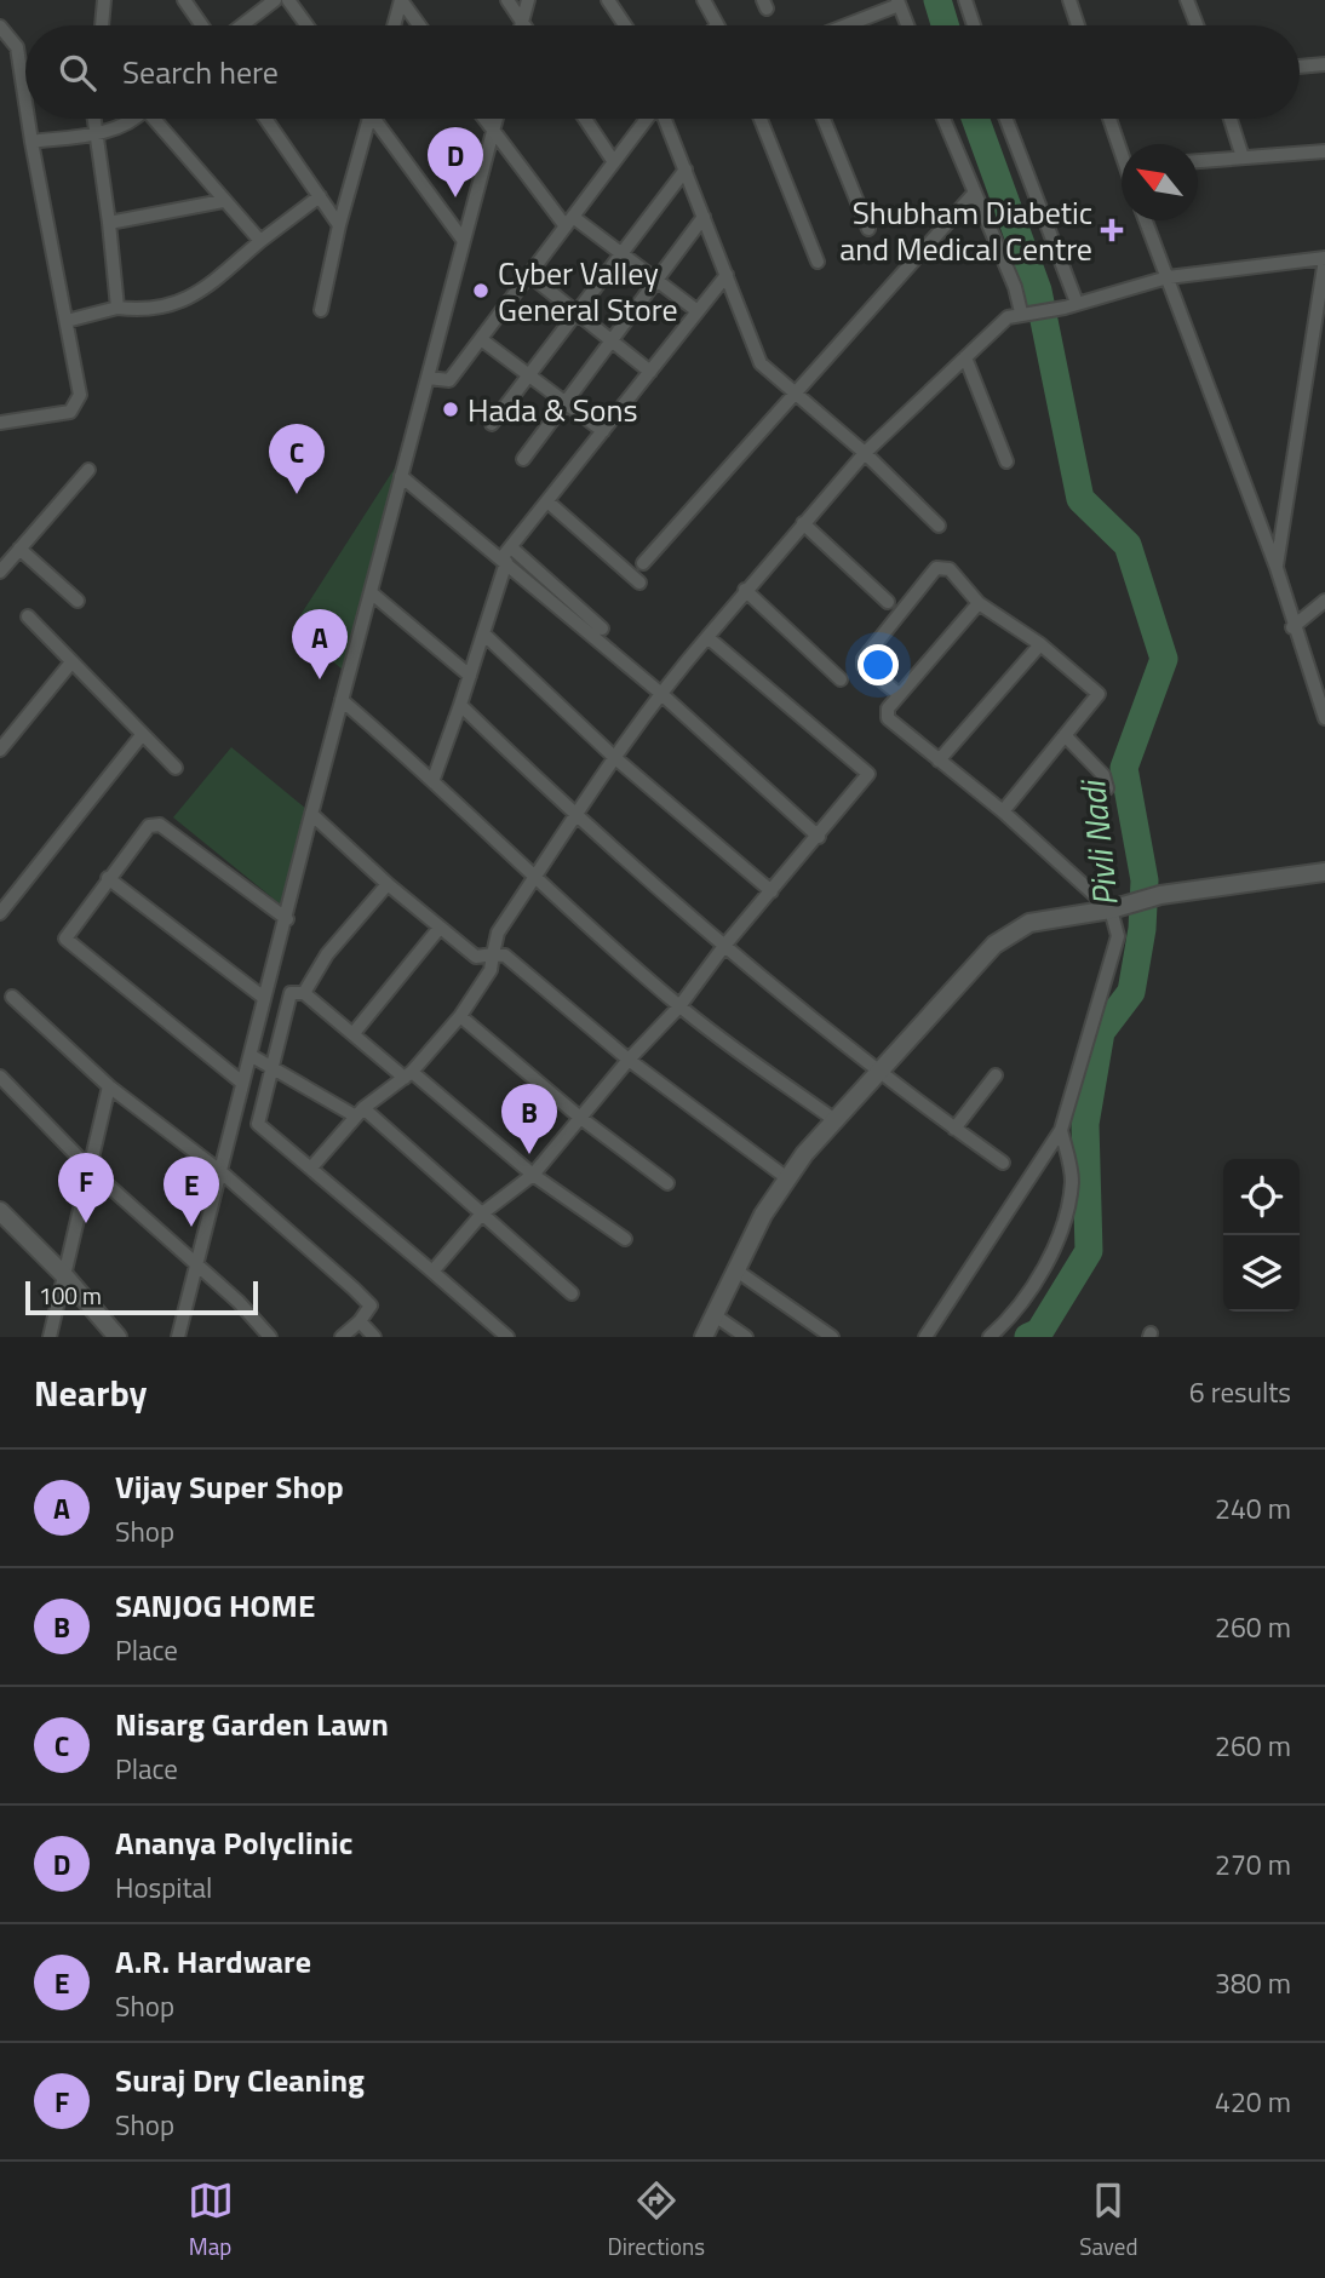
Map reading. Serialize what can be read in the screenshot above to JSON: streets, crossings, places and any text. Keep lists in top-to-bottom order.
{
  "water": ["Pivli Nadi"],
  "places": {
    "health": ["Shubham Diabetic and Medical Centre"],
    "other": ["Cyber Valley General Store", "Hada & Sons"]
  },
  "scale_bar": "100 m",
  "north": "top left",
  "page": {
    "search": "Search here",
    "pins": [
      "D",
      "C",
      "A",
      "B",
      "F",
      "E"
    ],
    "scale": "100 m",
    "heading": ["Nearby", "6 results"],
    "list": [
      {
        "mark": "A",
        "name": "Vijay Super Shop",
        "note": "Shop",
        "value": "240 m"
      },
      {
        "mark": "B",
        "name": "SANJOG HOME",
        "note": "Place",
        "value": "260 m"
      },
      {
        "mark": "C",
        "name": "Nisarg Garden Lawn",
        "note": "Place",
        "value": "260 m"
      },
      {
        "mark": "D",
        "name": "Ananya Polyclinic",
        "note": "Hospital",
        "value": "270 m"
      },
      {
        "mark": "E",
        "name": "A.R. Hardware",
        "note": "Shop",
        "value": "380 m"
      },
      {
        "mark": "F",
        "name": "Suraj Dry Cleaning",
        "note": "Shop",
        "value": "420 m"
      }
    ],
    "nav": ["Map", "Directions", "Saved"]
  }
}
